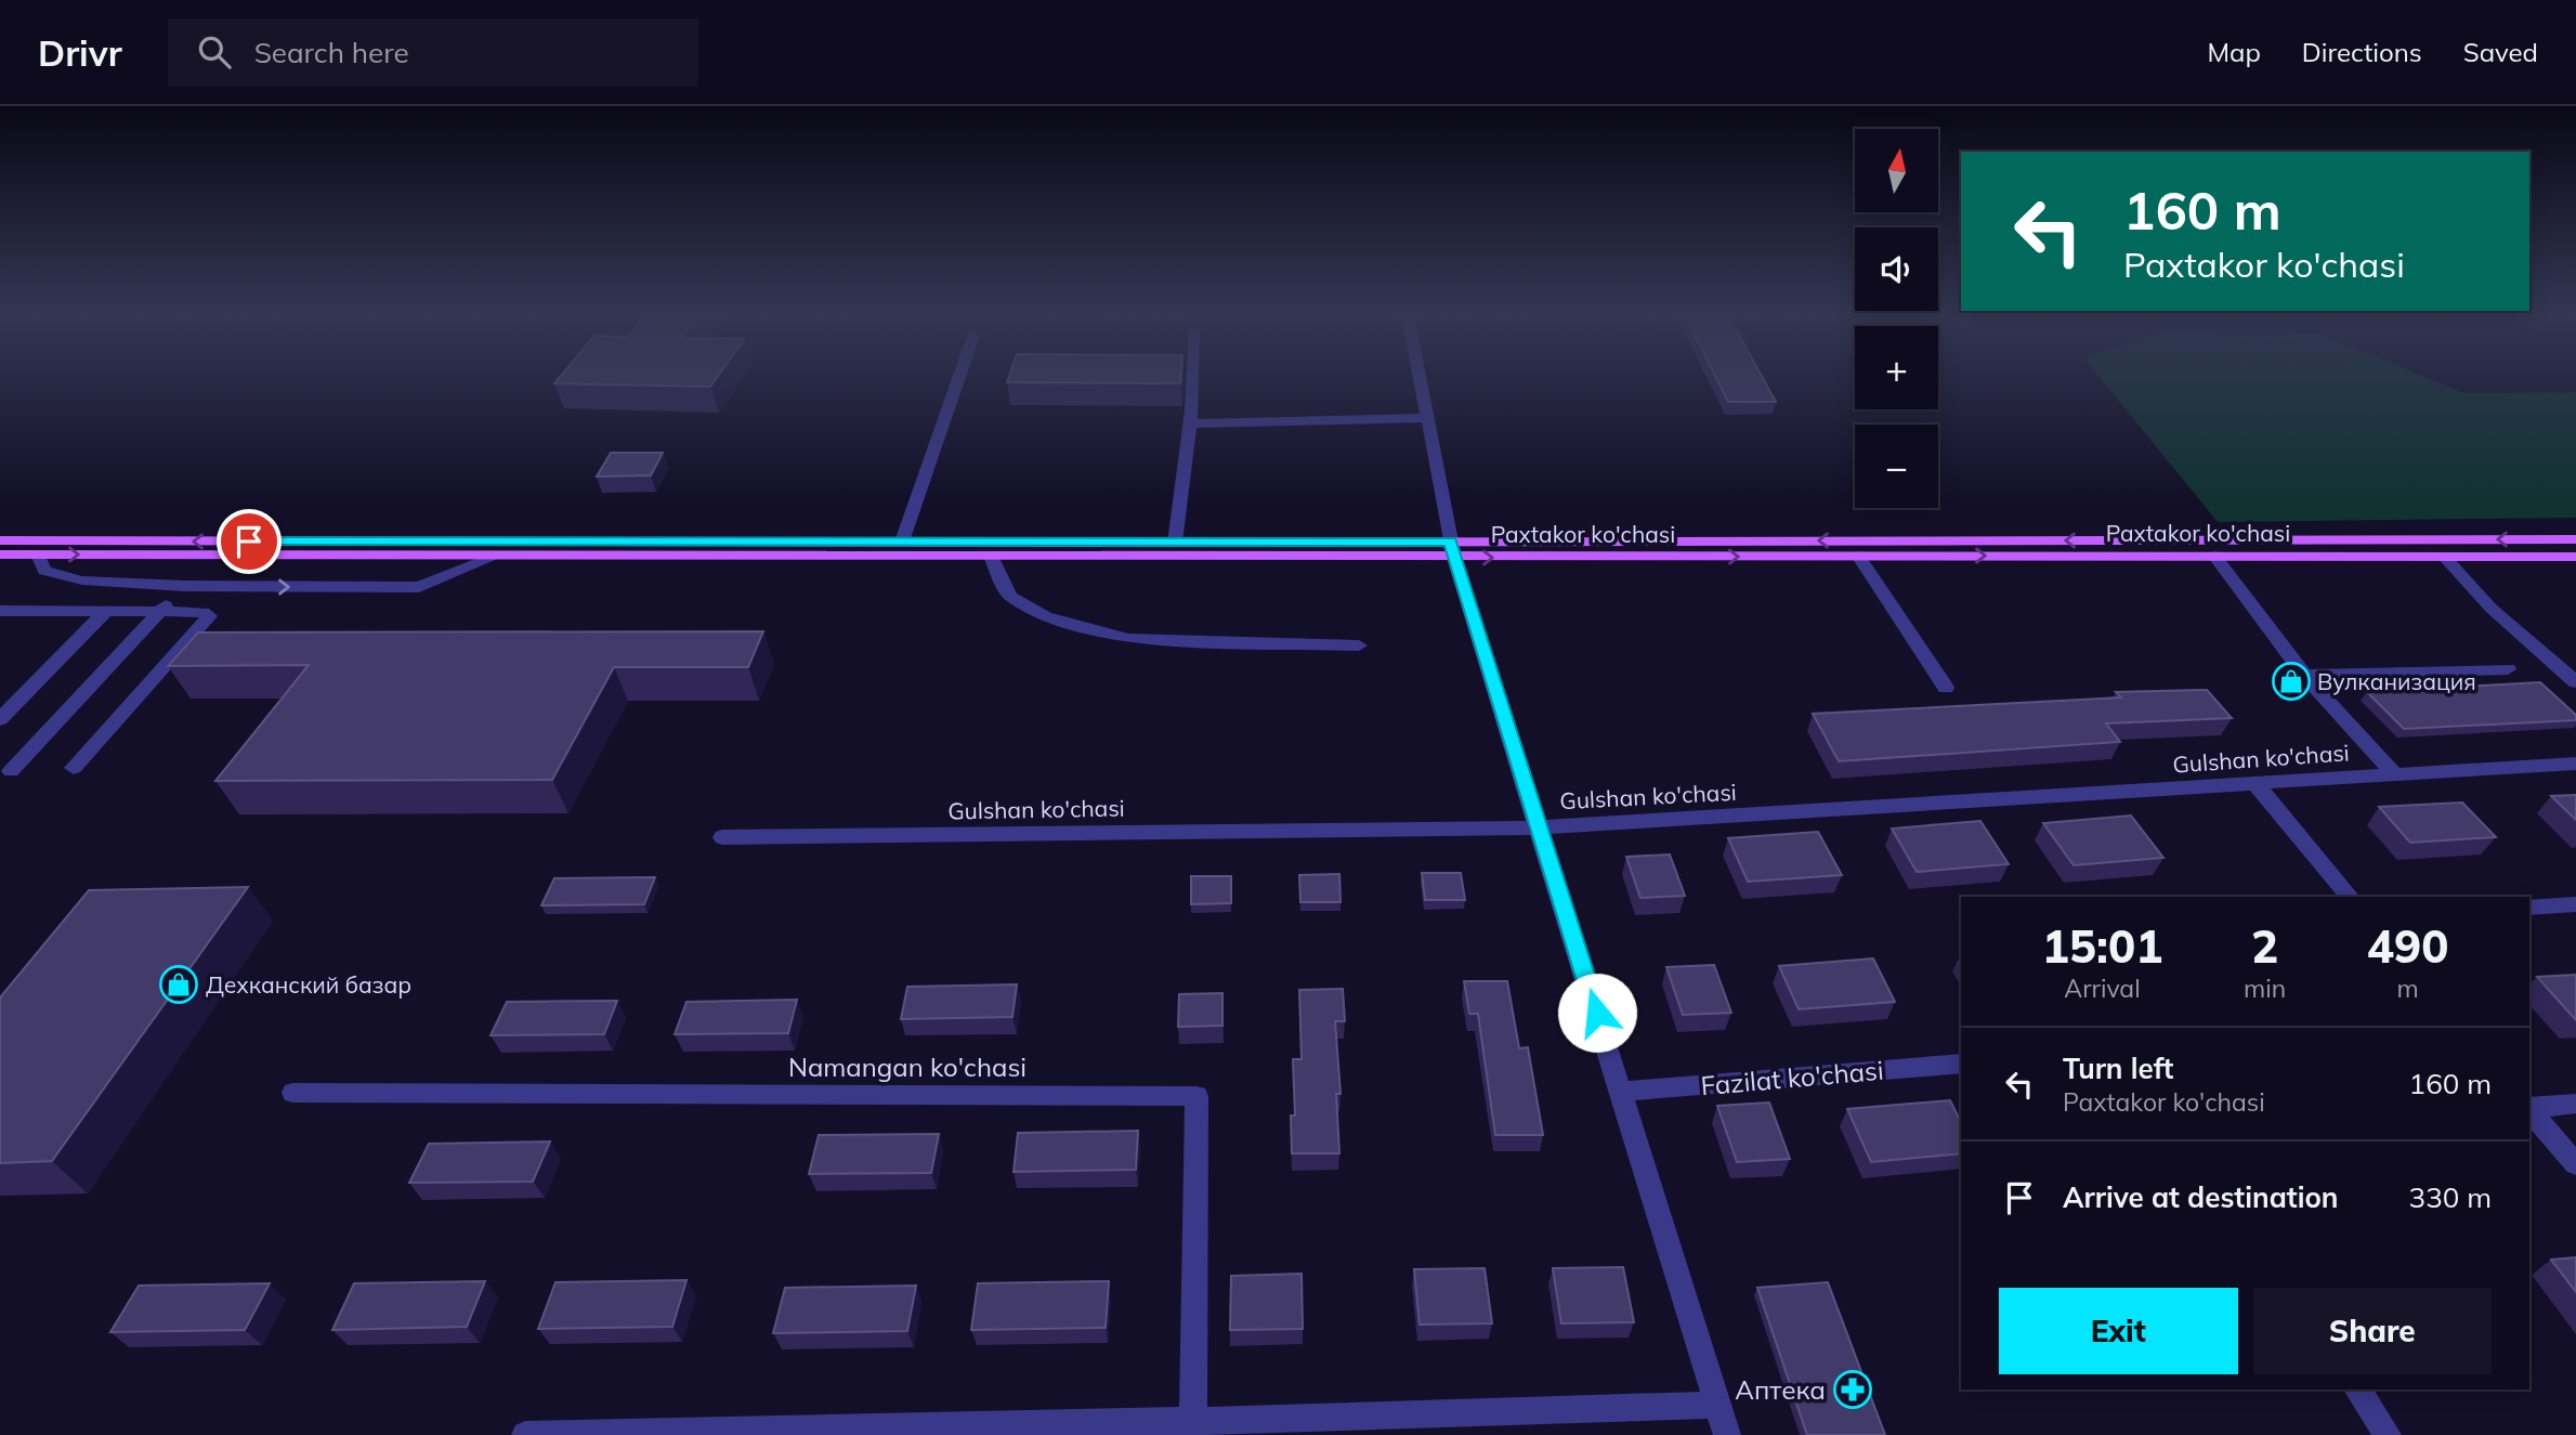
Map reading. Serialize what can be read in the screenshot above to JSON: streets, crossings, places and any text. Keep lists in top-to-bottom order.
{
  "streets": {
    "main road": ["Paxtakor ko'chasi"],
    "street": ["Gulshan ko'chasi", "Namangan ko'chasi", "Fazilat ko'chasi"]
  },
  "places": {
    "shop": ["Вулканизация", "Дехканский базар"],
    "pharmacy": ["Аптека"]
  },
  "north": "top",
  "page": {
    "header": "Drivr",
    "search": "Search here",
    "nav": ["Map", "Directions", "Saved"],
    "map_buttons": ["+", "−"],
    "turn": ["160 m", "Paxtakor ko'chasi"],
    "eta": [
      "15:01",
      "Arrival",
      "2",
      "min",
      "490",
      "m"
    ],
    "list": [
      {
        "name": "Turn left",
        "note": "Paxtakor ko'chasi",
        "value": "160 m"
      },
      {
        "name": "Arrive at destination",
        "value": "330 m"
      }
    ],
    "buttons": ["Exit", "Share"]
  }
}
